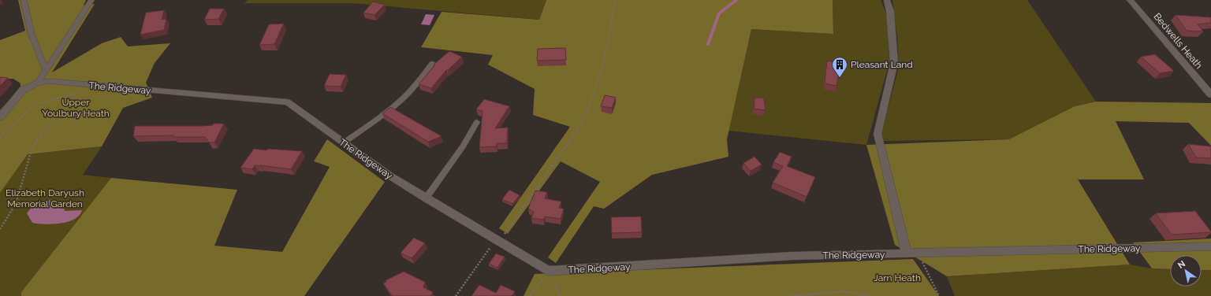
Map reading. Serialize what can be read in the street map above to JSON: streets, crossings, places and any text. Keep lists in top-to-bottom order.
{
  "streets": {
    "street": ["Bedwells Heath", "The Ridgeway"]
  },
  "parks": ["Upper Youlbury Heath", "Elizabeth Daryush Memorial Garden", "Jarn Heath"],
  "places": {
    "building": ["Pleasant Land"]
  },
  "north": "top left"
}
